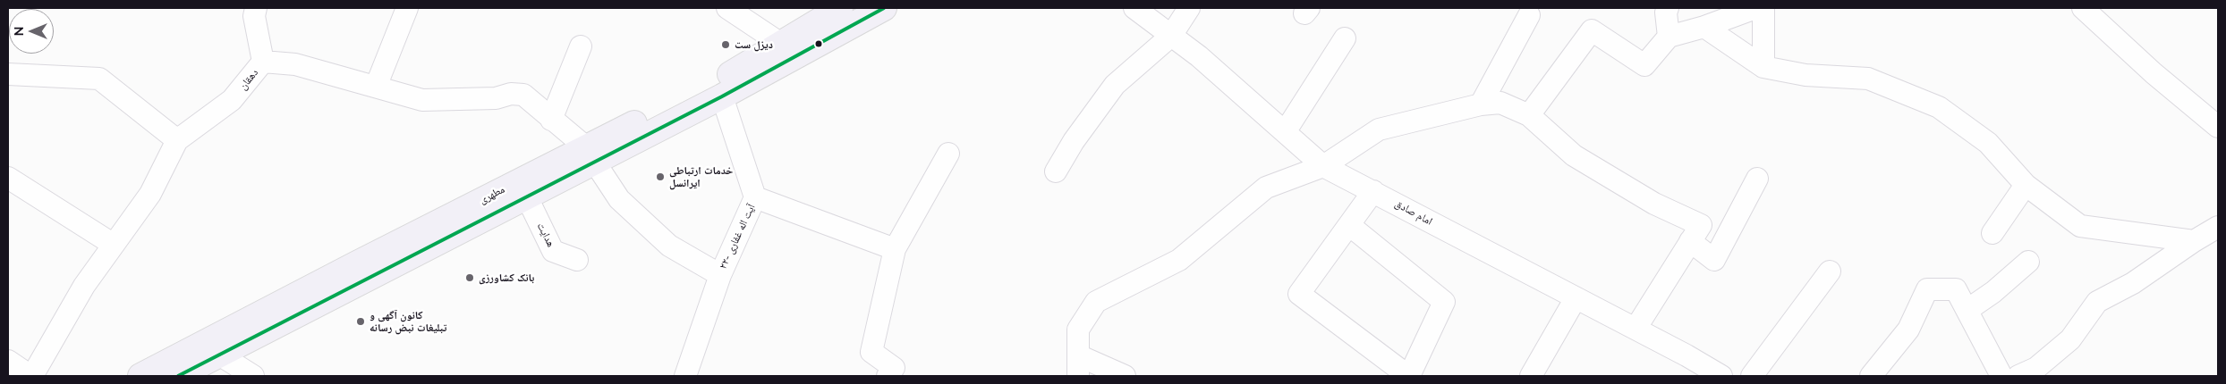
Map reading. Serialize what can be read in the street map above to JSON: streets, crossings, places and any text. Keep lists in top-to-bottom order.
{
  "streets": {
    "main road": ["مطهری"],
    "street": [
      "دهقان",
      "امام صادق",
      "هدایت",
      "۲۲- آیت اله غفاری"
    ]
  },
  "crossings": [
    ["دهقان", "مطهری"],
    ["دهقان", "۲۲- آیت اله غفاری"],
    ["مطهری", "هدایت"],
    ["مطهری", "۲۲- آیت اله غفاری"]
  ],
  "places": [
    "دیزل ست",
    "خدمات ارتباطی ایرانسل",
    "بانک کشاورزی",
    "کانون آگهی و تبلیغات نبض رسانه"
  ],
  "north": "left"
}
